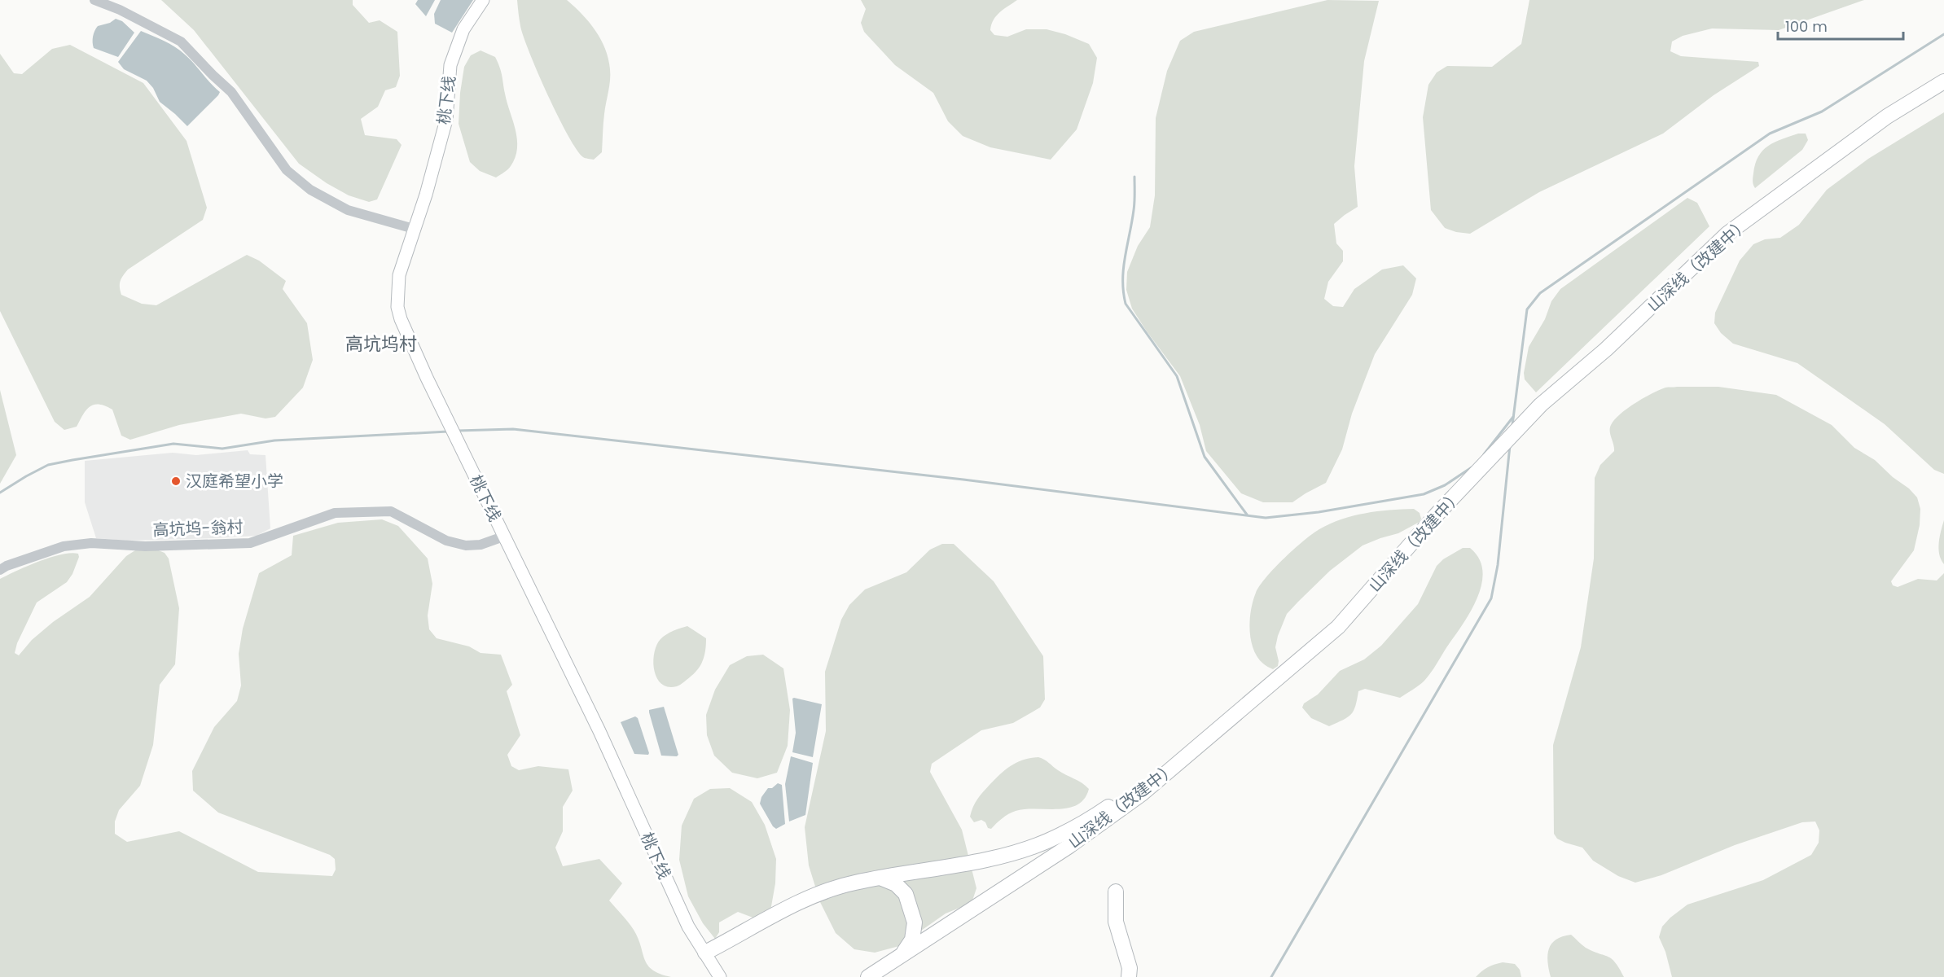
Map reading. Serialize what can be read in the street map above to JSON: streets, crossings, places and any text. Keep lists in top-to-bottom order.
{
  "streets": {
    "highway": ["山深线（改建中）"],
    "main road": ["桃下线"],
    "street": ["高坑坞-翁村"]
  },
  "crossings": [
    ["桃下线", "高坑坞-翁村"]
  ],
  "districts": ["高坑坞村"],
  "places": ["汉庭希望小学"],
  "scale_bar": "100 m"
}
